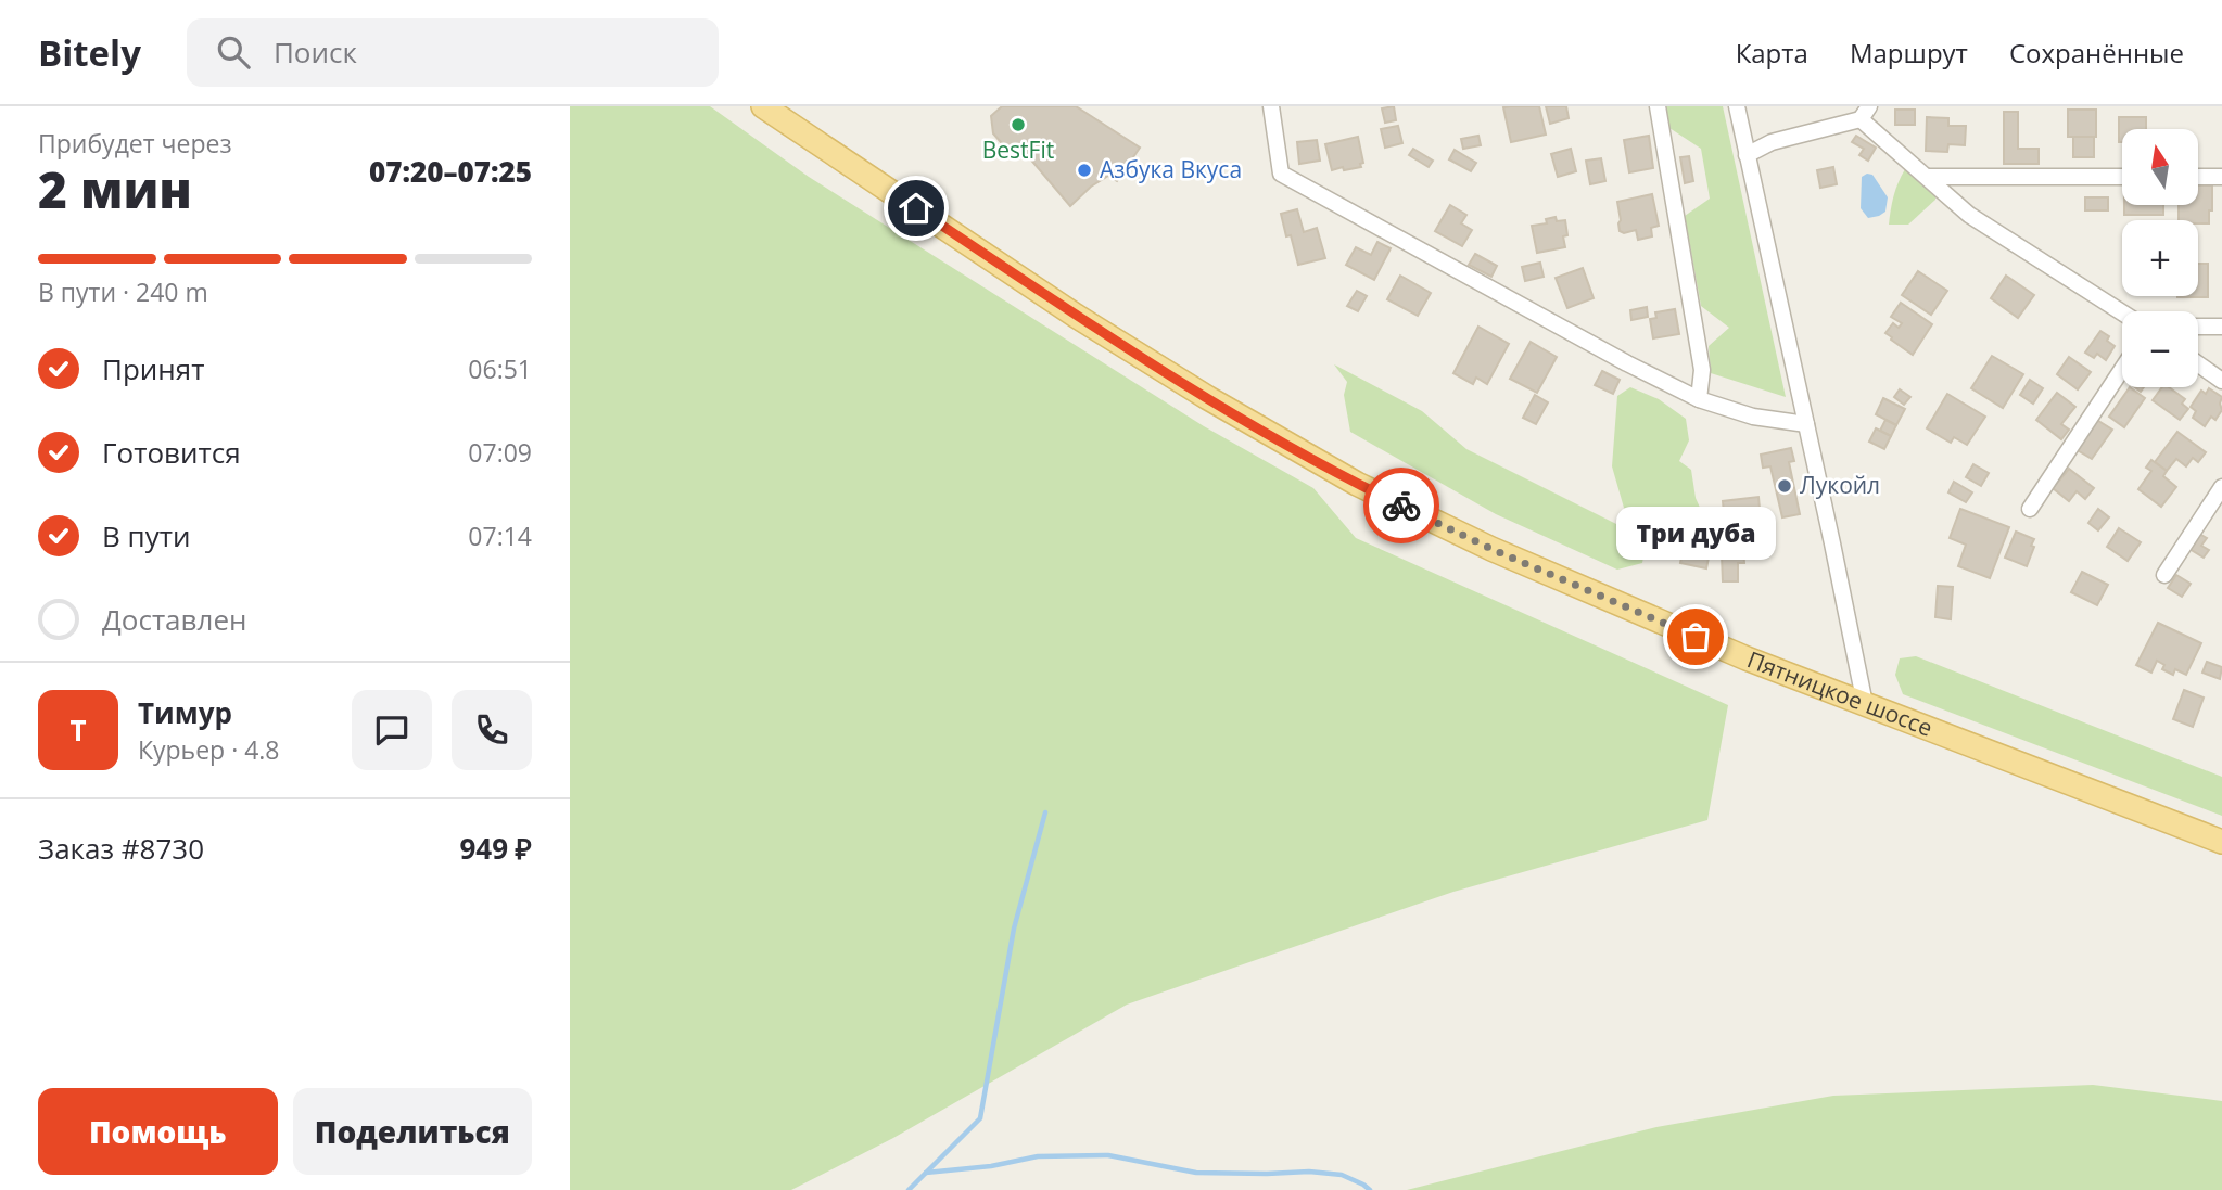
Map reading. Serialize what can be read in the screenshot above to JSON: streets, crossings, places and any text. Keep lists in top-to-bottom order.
{
  "streets": {
    "main road": ["Пятницкое шоссе"]
  },
  "places": [
    "BestFit",
    "Азбука Вкуса",
    "Лукойл",
    "Три дуба"
  ],
  "north": "top",
  "page": {
    "header": "Bitely",
    "search": "Поиск",
    "nav": ["Карта", "Маршрут", "Сохранённые"],
    "heading": ["2 мин", "Прибудет через", "07:20–07:25"],
    "panel": [
      "Тимур",
      "Курьер · 4.8",
      "Заказ #8730",
      "949 ₽"
    ],
    "map_buttons": ["+", "−"],
    "bar": "В пути · 240 m",
    "list": [
      ["Принят", "06:51"],
      ["Готовится", "07:09"],
      ["В пути", "07:14"],
      "Доставлен"
    ],
    "bubble": "Три дуба",
    "round": "Т",
    "buttons": ["Помощь", "Поделиться"]
  }
}
